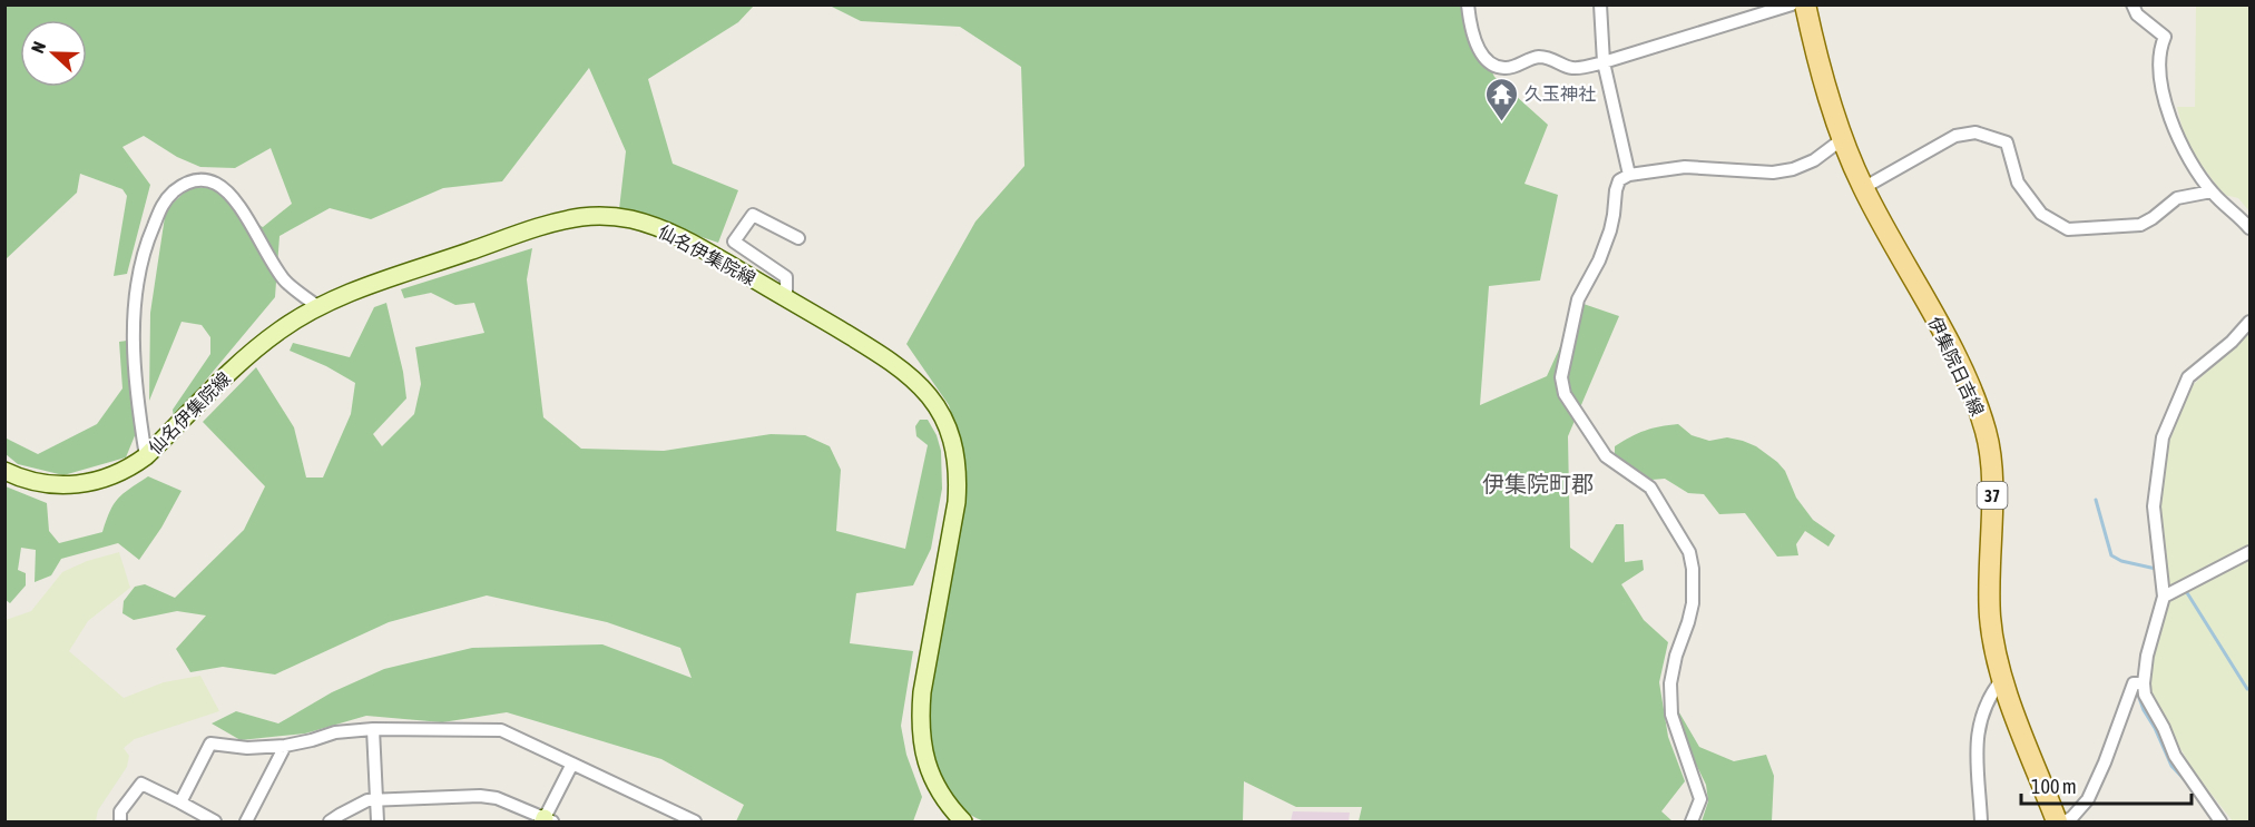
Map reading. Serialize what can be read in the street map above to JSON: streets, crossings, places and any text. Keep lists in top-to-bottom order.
{
  "streets": {
    "main road": ["仙名伊集院線", "伊集院日吉線", "37"]
  },
  "districts": ["伊集院町郡"],
  "places": {
    "temple": ["久玉神社"]
  },
  "scale_bar": "100 m",
  "north": "left"
}
